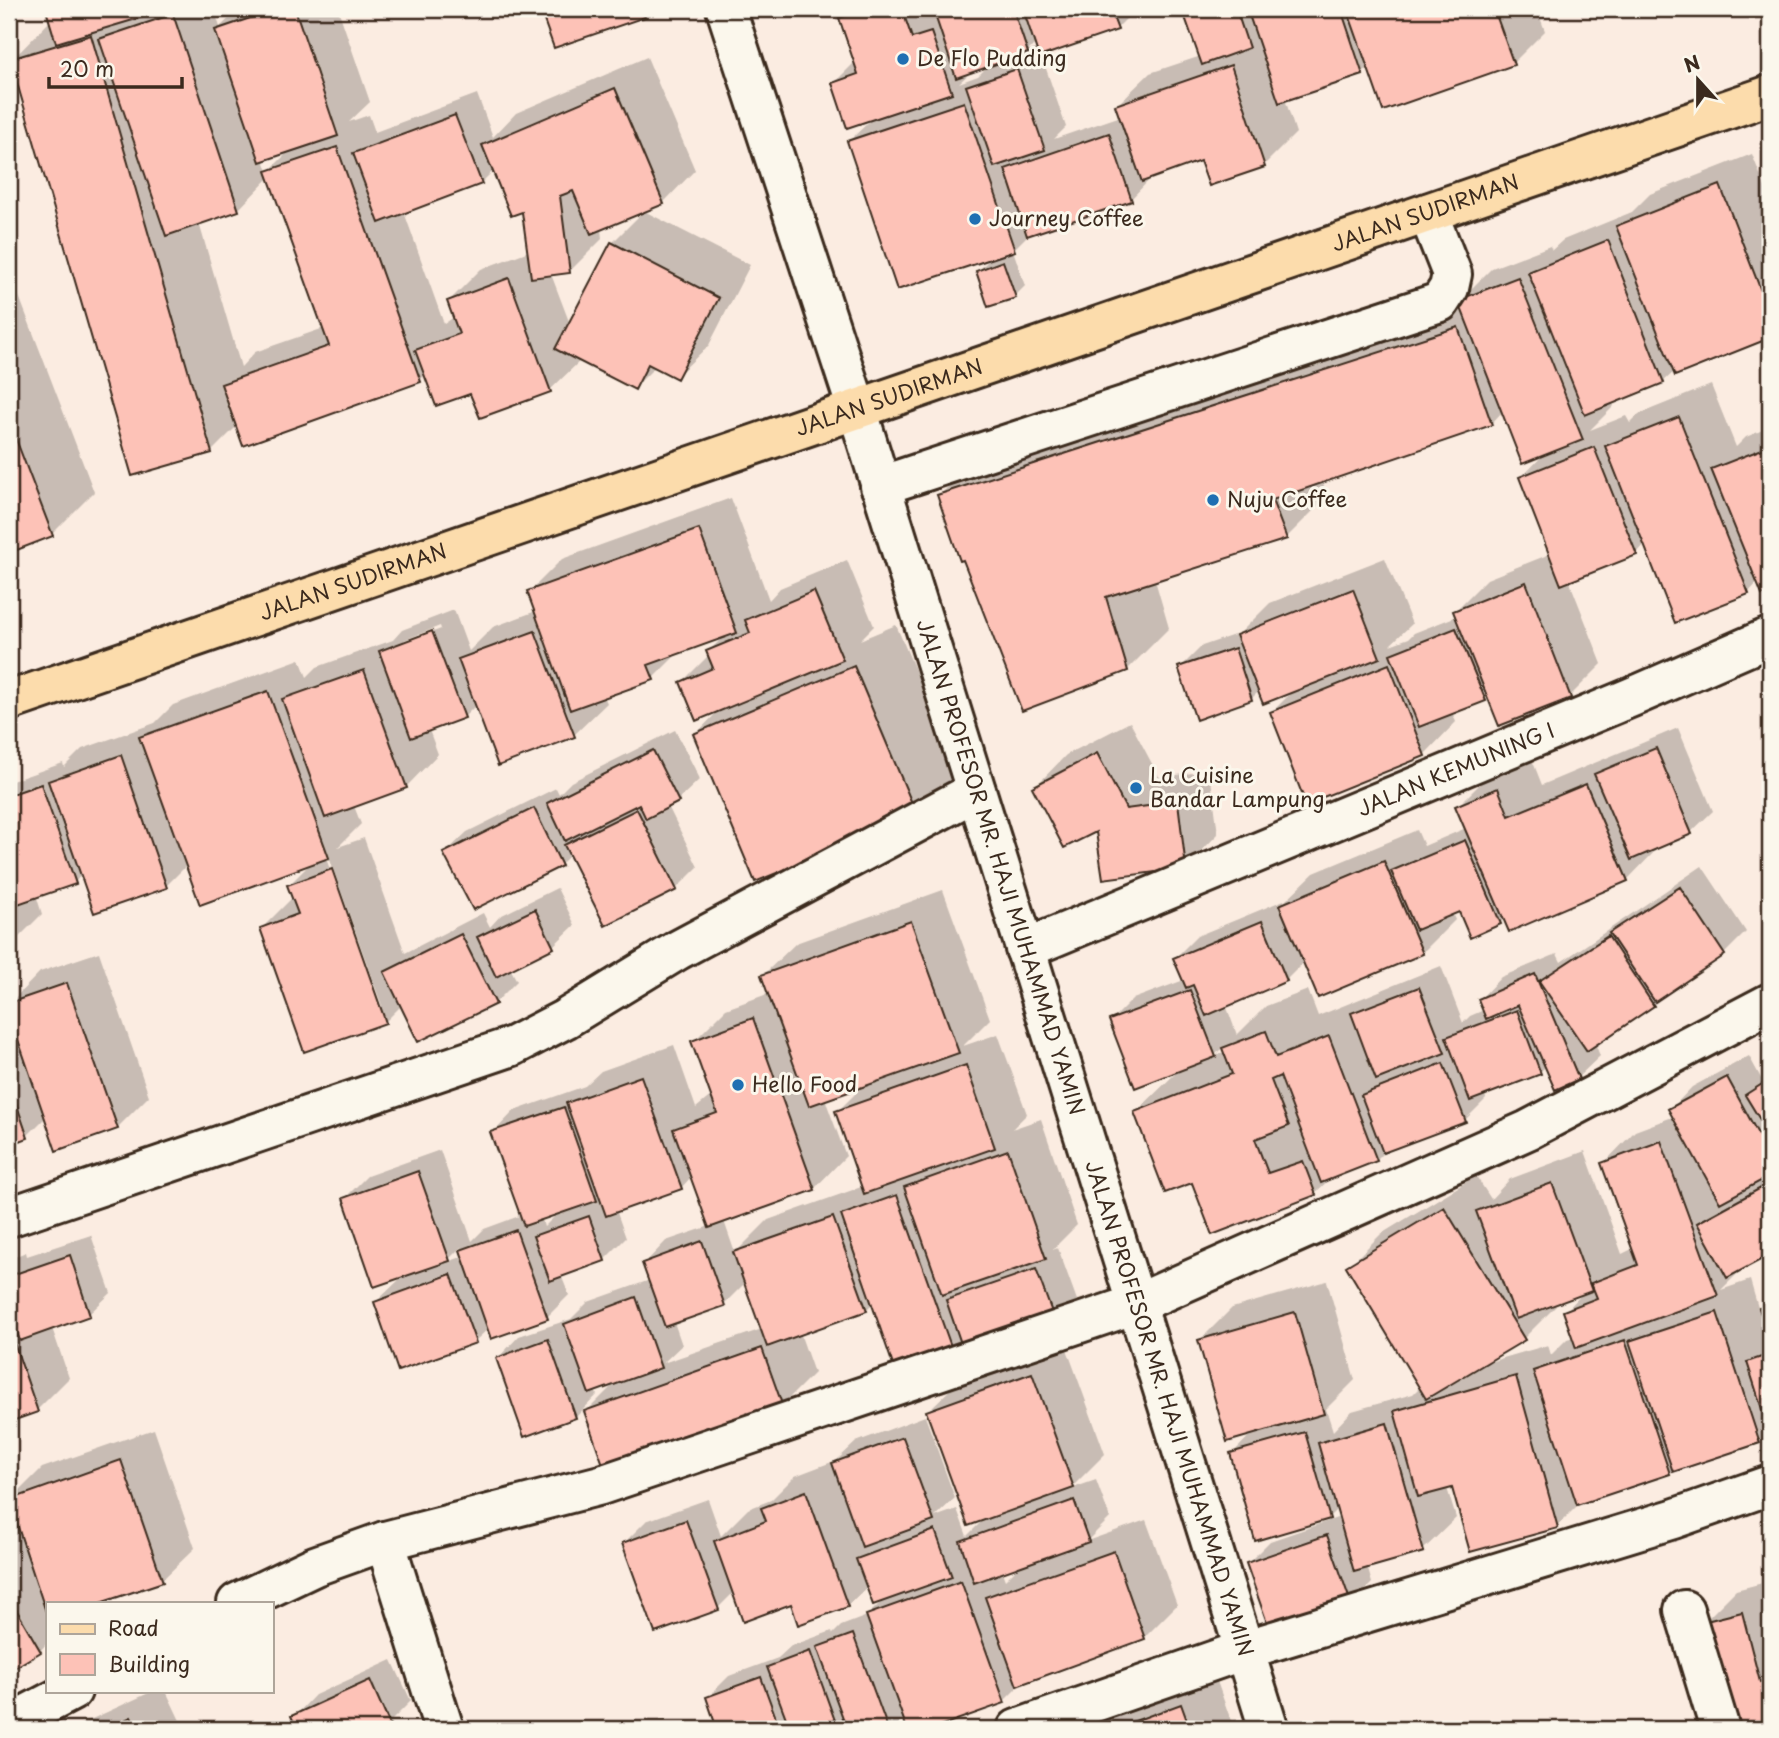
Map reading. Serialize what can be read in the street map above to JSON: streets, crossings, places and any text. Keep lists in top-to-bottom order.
{
  "streets": {
    "main road": ["JALAN SUDIRMAN"],
    "street": ["JALAN KEMUNING I", "JALAN PROFESOR MR. HAJI MUHAMMAD YAMIN"]
  },
  "crossings": [
    ["JALAN SUDIRMAN", "JALAN PROFESOR MR. HAJI MUHAMMAD YAMIN"],
    ["JALAN KEMUNING I", "JALAN PROFESOR MR. HAJI MUHAMMAD YAMIN"]
  ],
  "places": [
    "De Flo Pudding",
    "Journey Coffee",
    "Nuju Coffee",
    "La Cuisine Bandar Lampung",
    "Hello Food"
  ],
  "legend": ["Road", "Building"],
  "scale_bar": "20 m",
  "north": "top"
}
